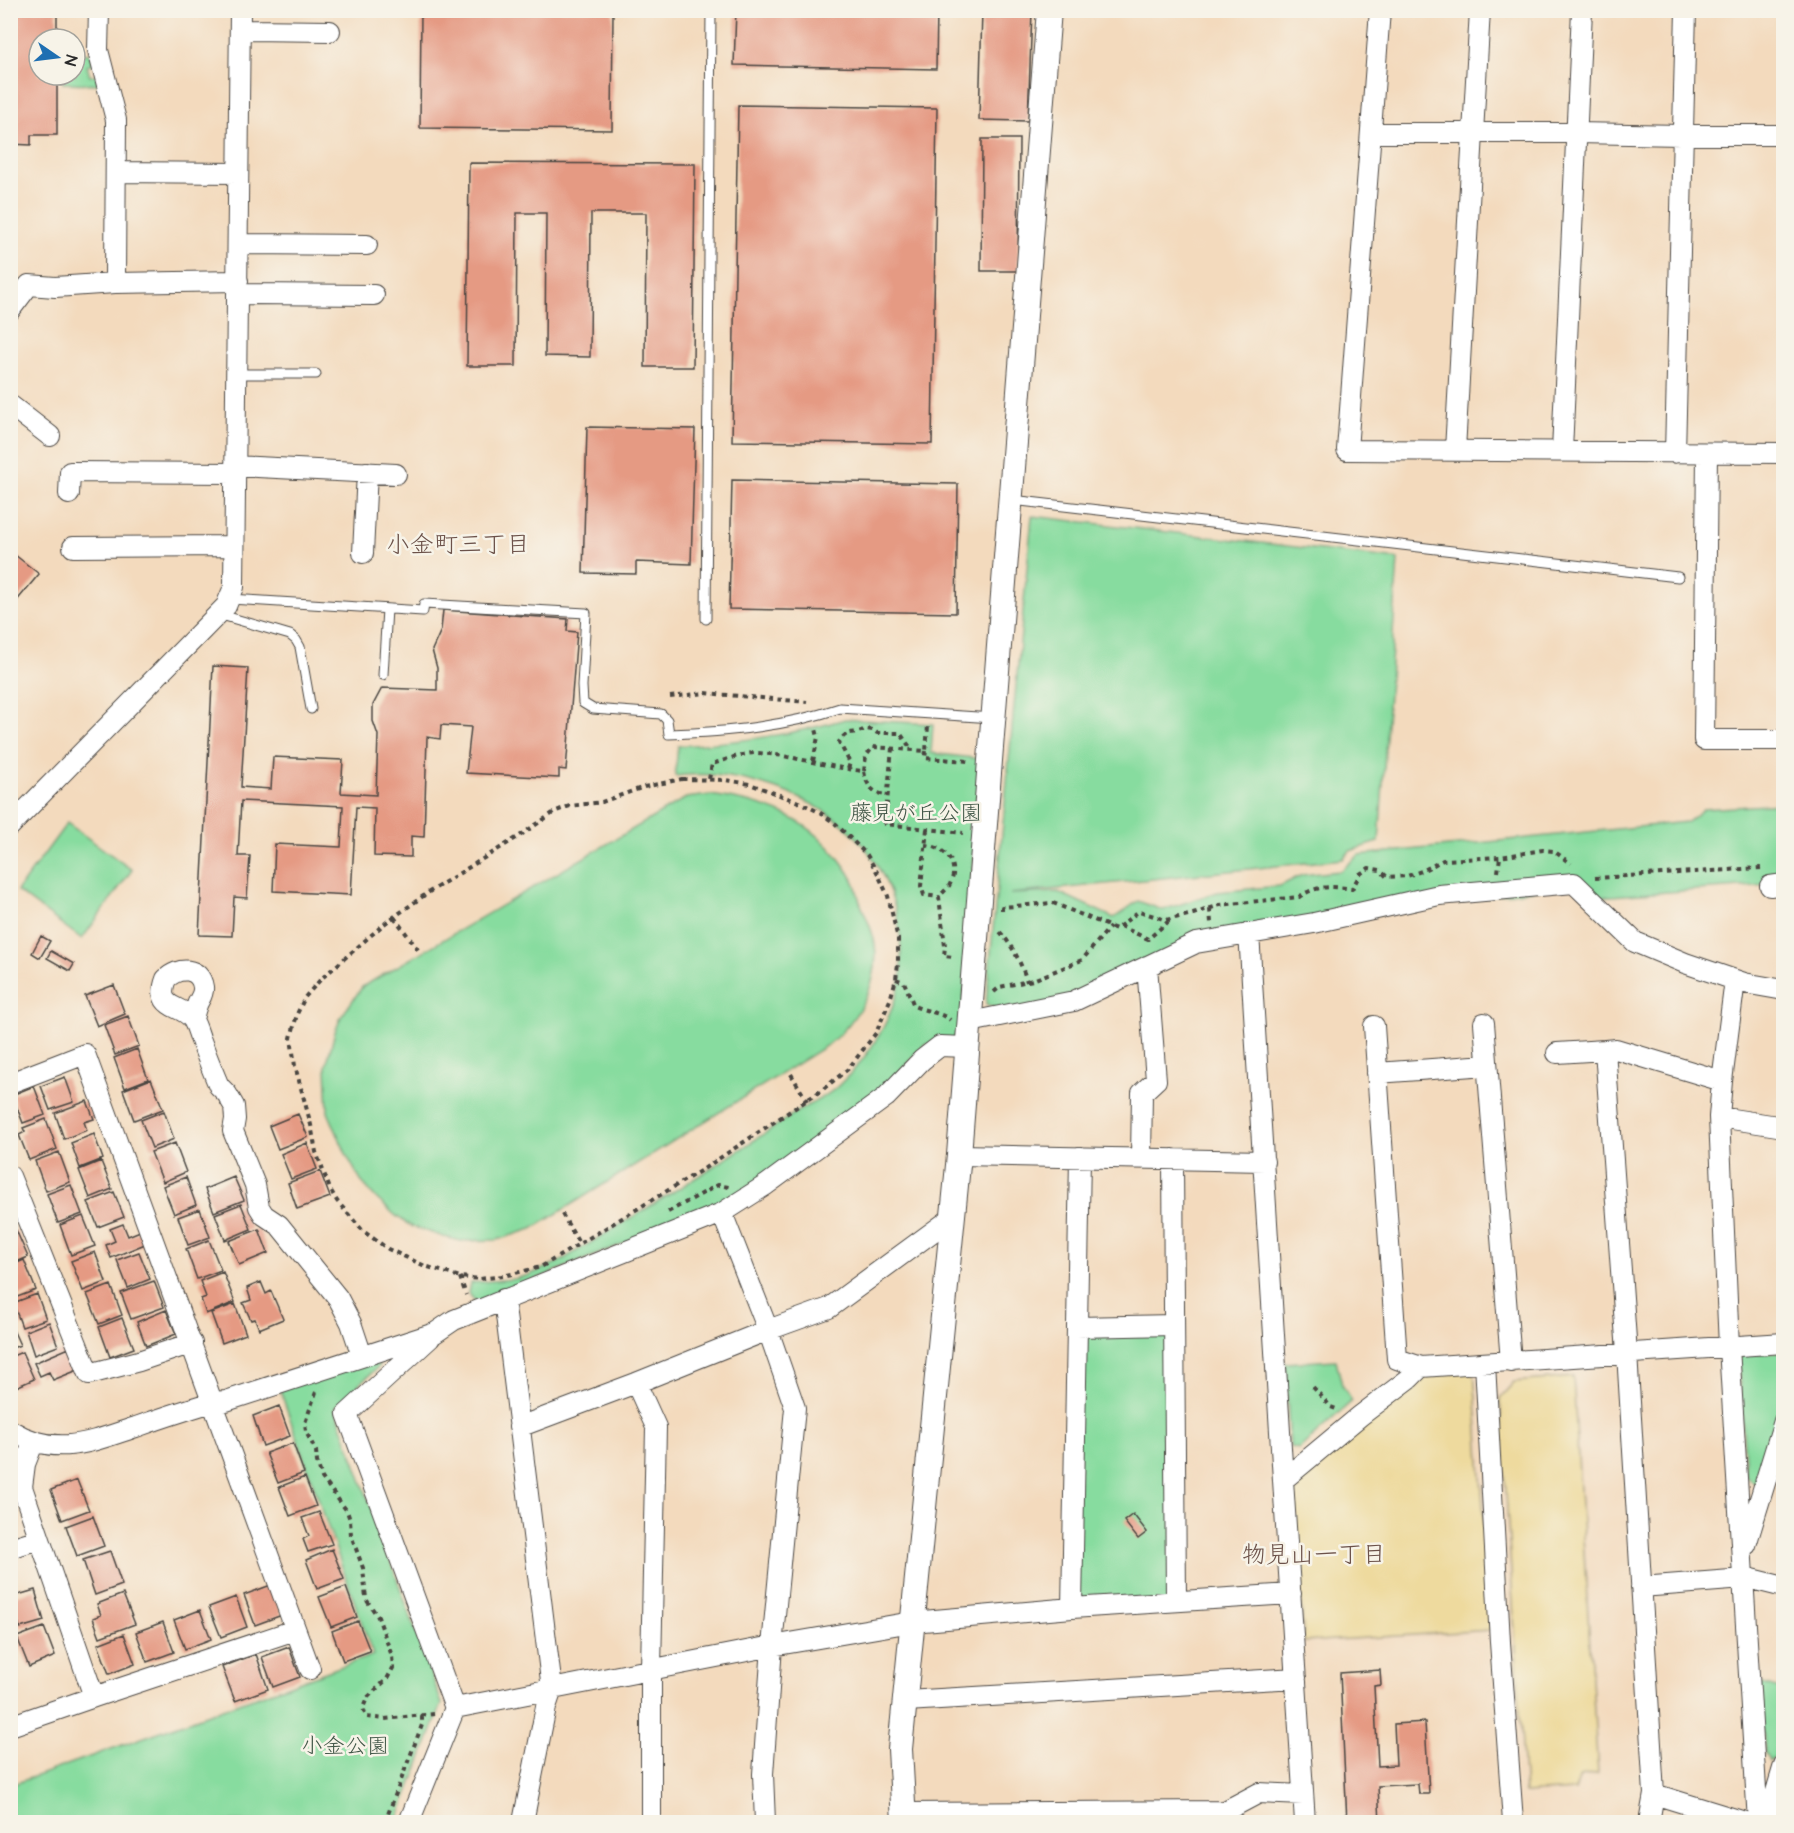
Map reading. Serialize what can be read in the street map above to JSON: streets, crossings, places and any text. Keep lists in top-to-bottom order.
{
  "districts": ["小金町三丁目", "物見山一丁目"],
  "parks": ["藤見が丘公園", "小金公園"],
  "north": "right"
}
